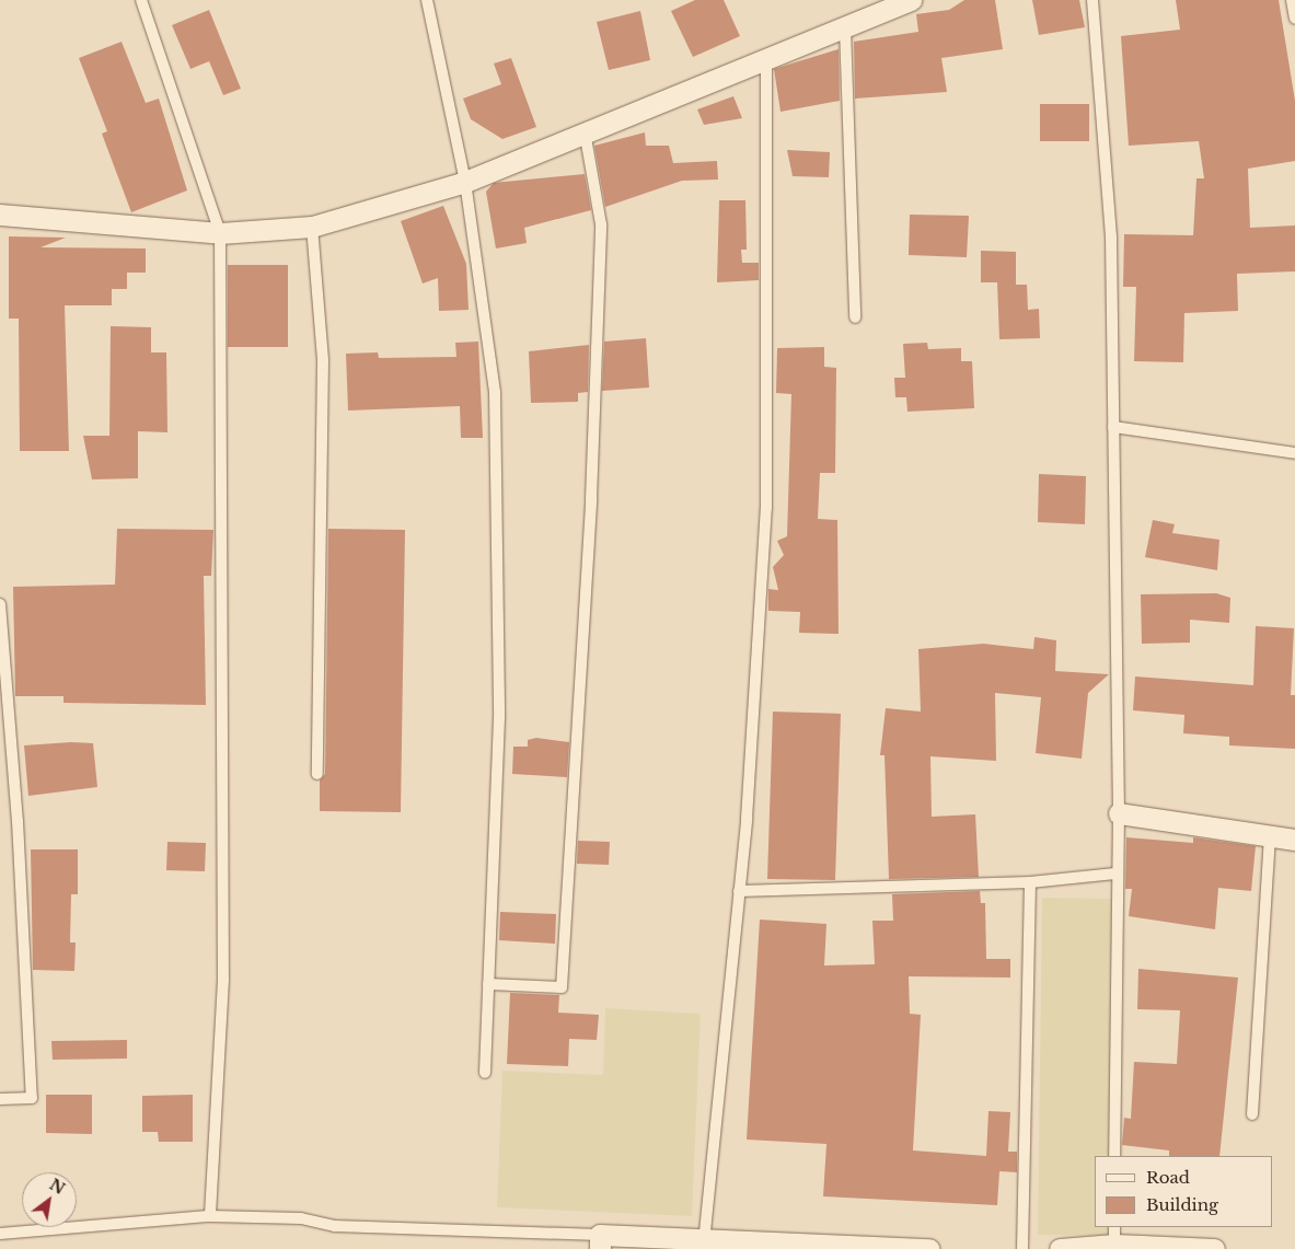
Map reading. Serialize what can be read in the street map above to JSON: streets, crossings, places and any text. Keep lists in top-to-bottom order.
{
  "legend": ["Road", "Building"],
  "north": "top right"
}
